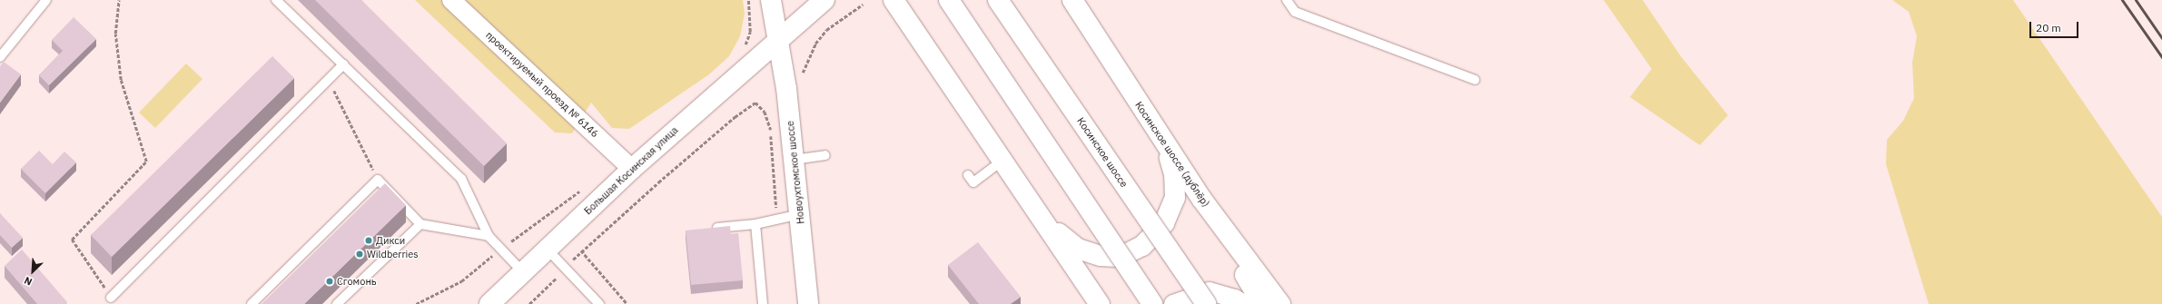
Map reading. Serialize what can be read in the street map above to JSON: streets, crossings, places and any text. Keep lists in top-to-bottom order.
{
  "streets": {
    "main road": [
      "Косинское шоссе",
      "Косинское шоссе (дублёр)",
      "Большая Косинская улица",
      "Новоухтомское шоссе"
    ],
    "street": ["проектируемый проезд № 6146"]
  },
  "crossings": [
    ["проектируемый проезд № 6146", "Большая Косинская улица"],
    ["Большая Косинская улица", "Новоухтомское шоссе"]
  ],
  "places": ["Дикси", "Wildberries", "Сгомонь"],
  "scale_bar": "20 m",
  "north": "bottom left"
}
